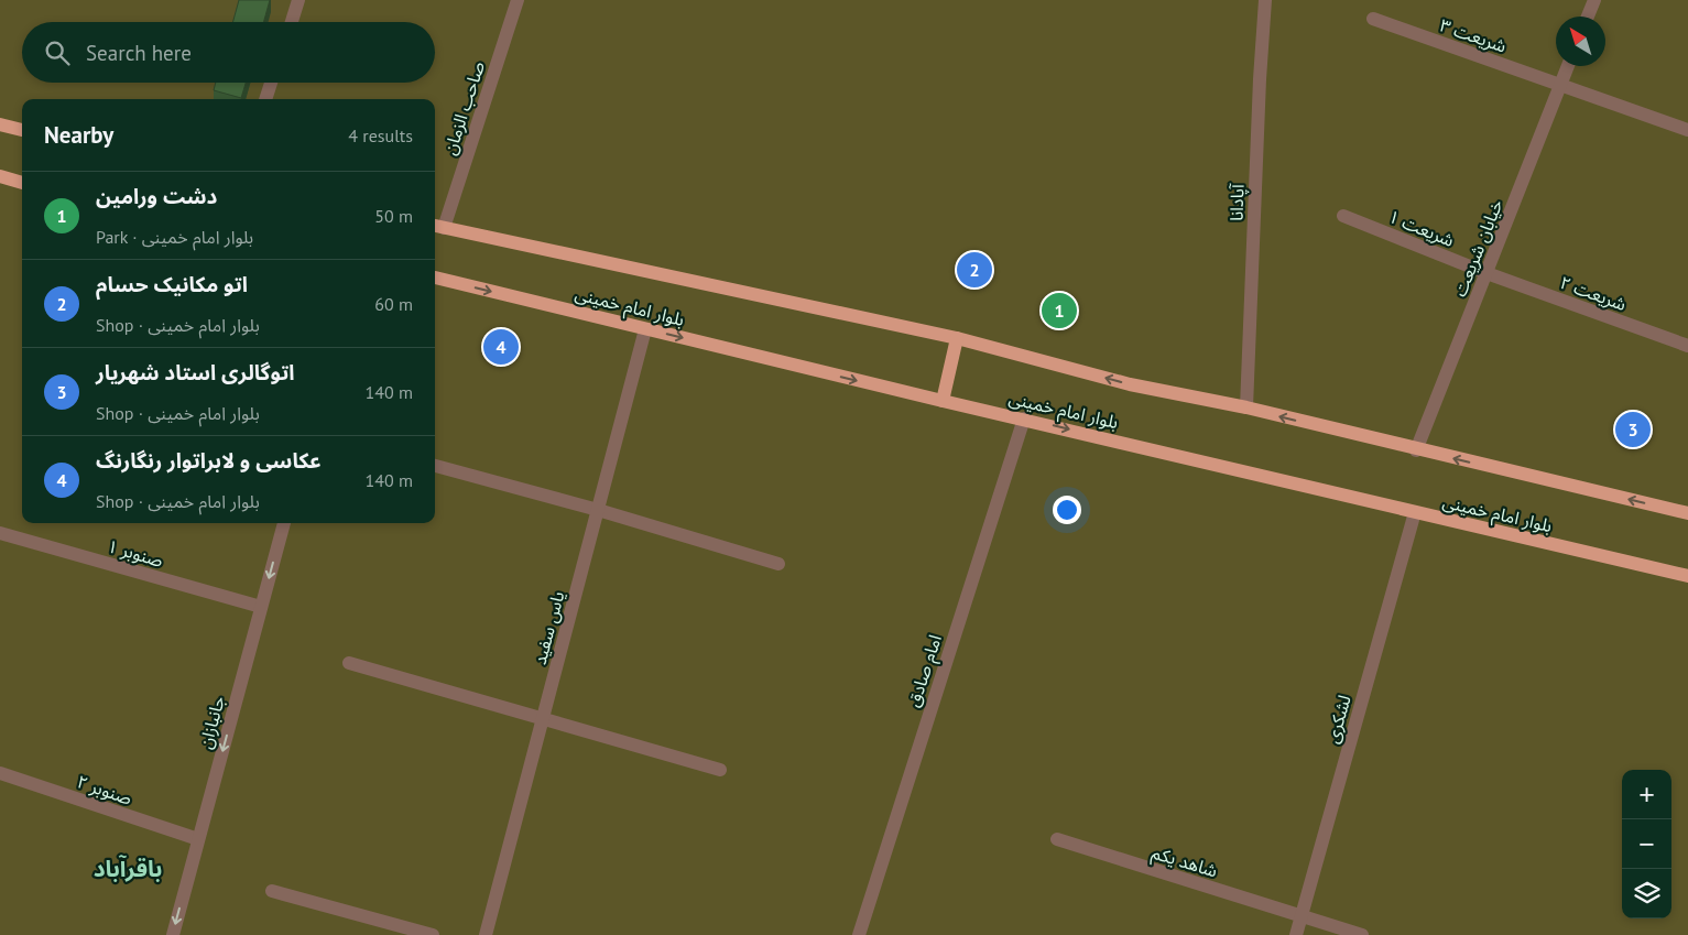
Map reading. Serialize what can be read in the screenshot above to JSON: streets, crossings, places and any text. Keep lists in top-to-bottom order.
{
  "streets": {
    "main road": ["بلوار امام خمینی"],
    "street": [
      "شریعت ۳",
      "صاحب الزمان",
      "آپادانا",
      "شریعت ۱",
      "خیابان شریعت",
      "شریعت ۲",
      "صنوبر ۱",
      "یاس سفید",
      "امام صادق",
      "لشکری",
      "جانبازان",
      "صنوبر ۲",
      "شاهد یکم"
    ]
  },
  "crossings": [
    ["شریعت ۳", "خیابان شریعت"],
    ["صاحب الزمان", "بلوار امام خمینی"],
    ["آپادانا", "بلوار امام خمینی"],
    ["شریعت ۱", "خیابان شریعت"],
    ["شریعت ۱", "شریعت ۲"],
    ["خیابان شریعت", "شریعت ۲"],
    ["خیابان شریعت", "بلوار امام خمینی"],
    ["بلوار امام خمینی", "یاس سفید"],
    ["بلوار امام خمینی", "امام صادق"],
    ["بلوار امام خمینی", "لشکری"],
    ["صنوبر ۱", "جانبازان"],
    ["لشکری", "شاهد یکم"],
    ["جانبازان", "صنوبر ۲"]
  ],
  "one_way": ["جانبازان"],
  "districts": ["باقرآباد"],
  "north": "top left",
  "page": {
    "search": "Search here",
    "heading": ["Nearby", "4 results"],
    "list": [
      {
        "mark": "1",
        "name": "دشت ورامین",
        "note": "Park · بلوار امام خمینی",
        "value": "50 m"
      },
      {
        "mark": "2",
        "name": "اتو مکانیک حسام",
        "note": "Shop · بلوار امام خمینی",
        "value": "60 m"
      },
      {
        "mark": "3",
        "name": "اتوگالری استاد شهریار",
        "note": "Shop · بلوار امام خمینی",
        "value": "140 m"
      },
      {
        "mark": "4",
        "name": "عکاسی و لابراتوار رنگارنگ",
        "note": "Shop · بلوار امام خمینی",
        "value": "140 m"
      }
    ],
    "pins": [
      "2",
      "1",
      "4",
      "3"
    ],
    "map_buttons": ["+", "−"]
  }
}
